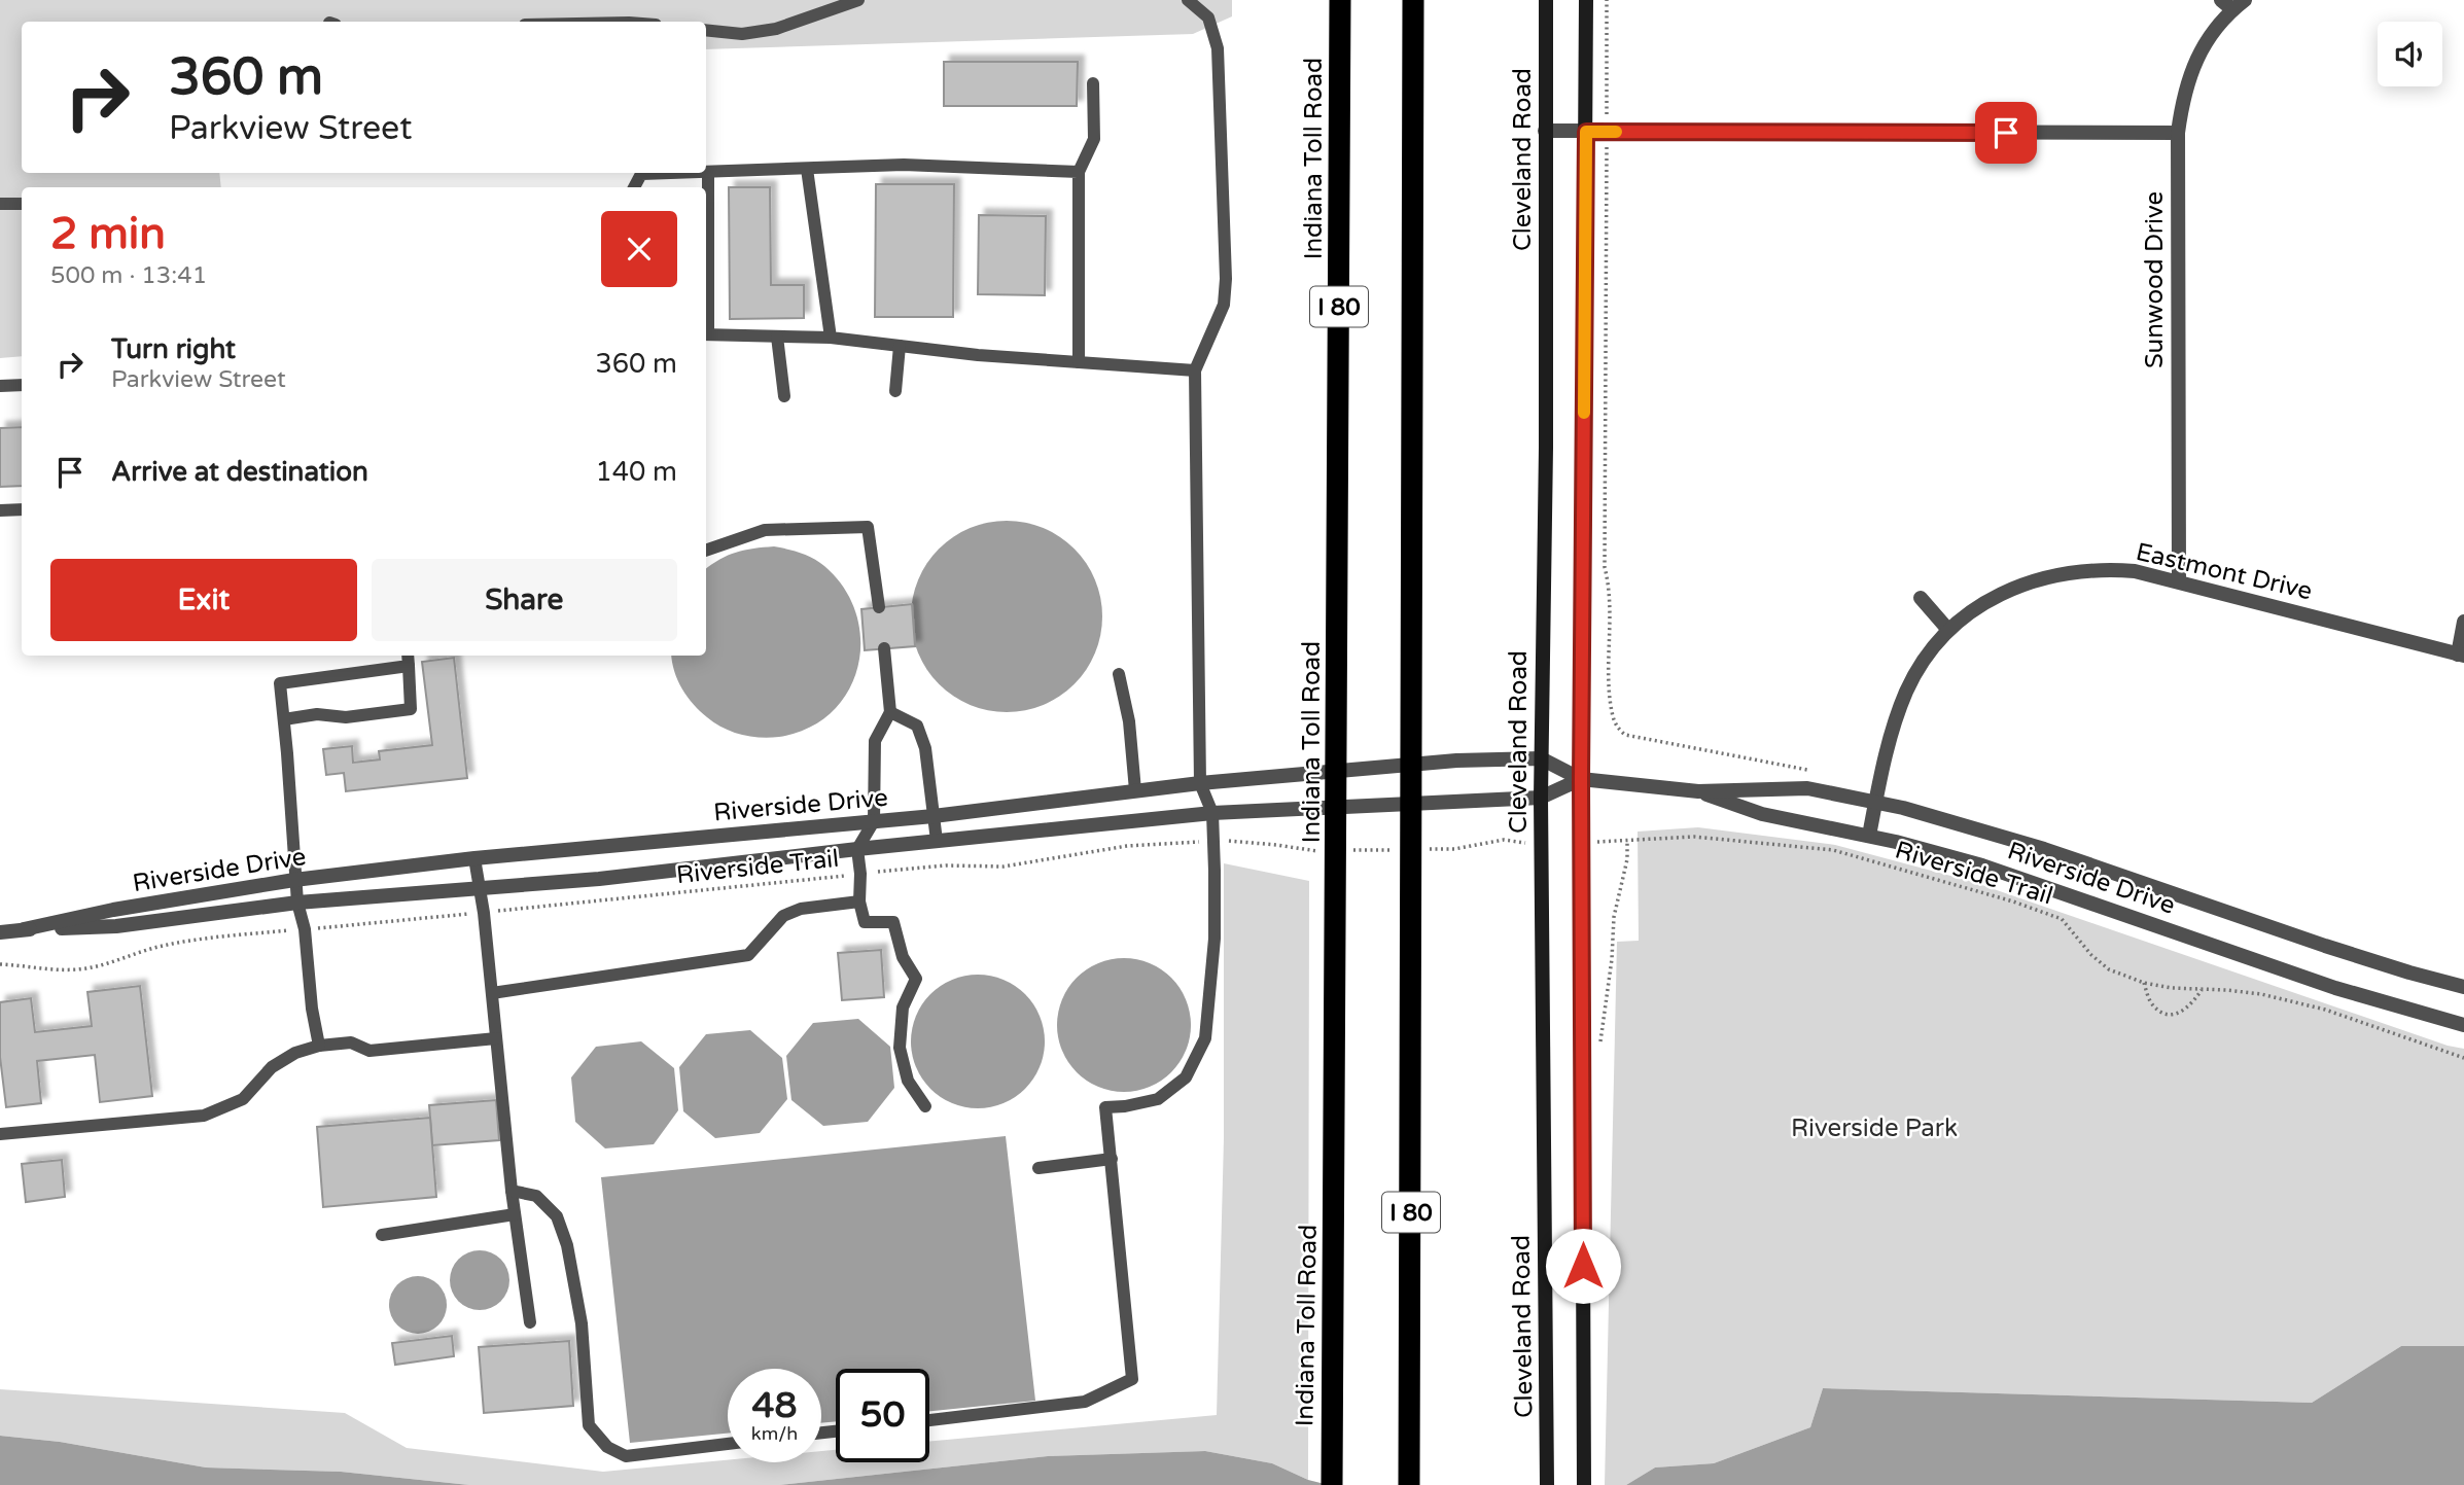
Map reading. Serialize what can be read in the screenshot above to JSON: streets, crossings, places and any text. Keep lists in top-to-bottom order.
{
  "streets": {
    "highway": ["Indiana Toll Road", "I 80"],
    "main road": ["Cleveland Road"],
    "street": ["Sunwood Drive", "Eastmont Drive", "Riverside Drive"],
    "path": ["Riverside Trail"]
  },
  "crossings": [
    ["Cleveland Road", "Riverside Drive"],
    ["Sunwood Drive", "Eastmont Drive"],
    ["Eastmont Drive", "Riverside Drive"]
  ],
  "parks": ["Riverside Park"],
  "page": {
    "turn": ["360 m", "Parkview Street"],
    "heading": ["2 min", "500 m · 13:41"],
    "list": [
      {
        "name": "Turn right",
        "note": "Parkview Street",
        "value": "360 m"
      },
      {
        "name": "Arrive at destination",
        "value": "140 m"
      }
    ],
    "buttons": ["Exit", "Share"],
    "speed": "48 km/h",
    "limit": "50"
  }
}
